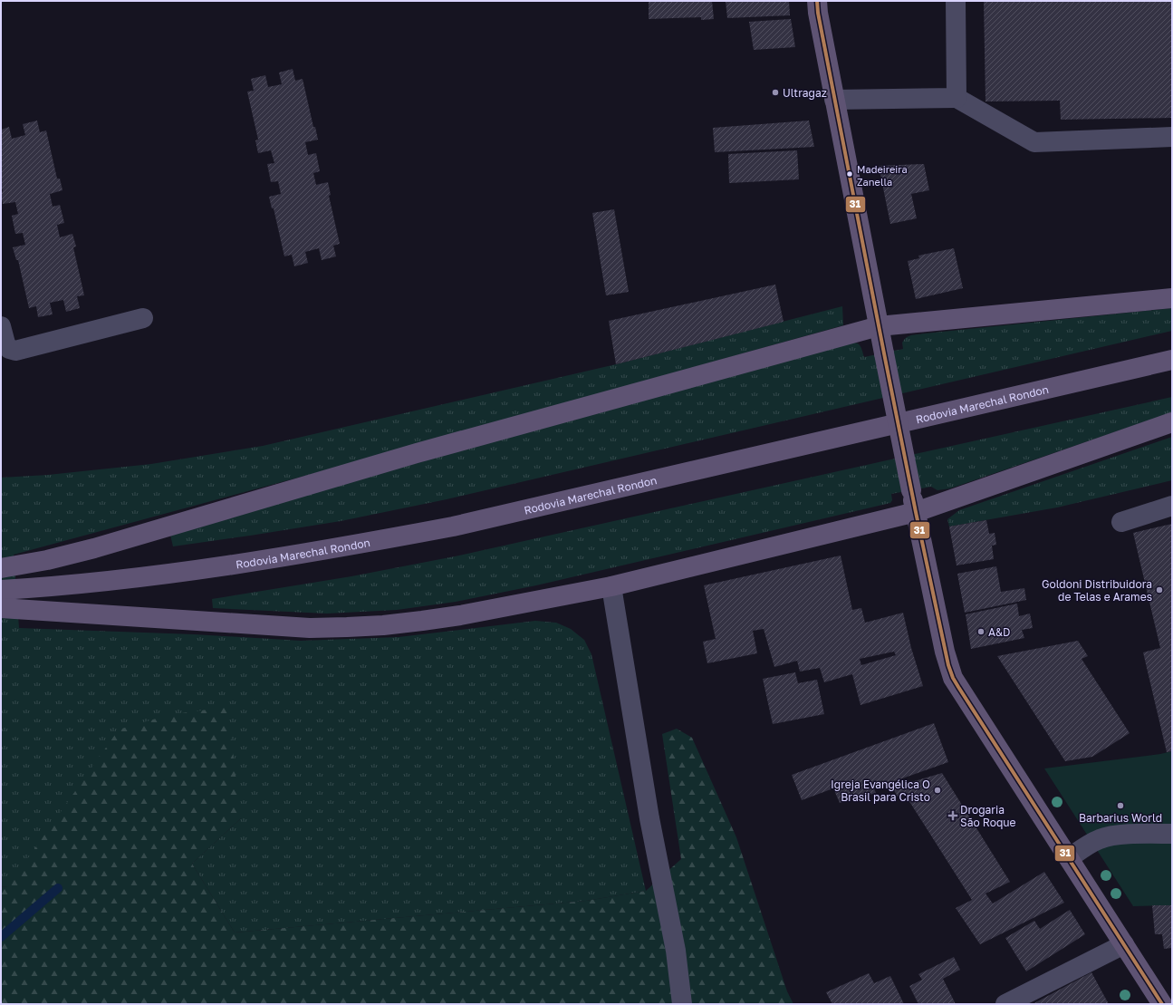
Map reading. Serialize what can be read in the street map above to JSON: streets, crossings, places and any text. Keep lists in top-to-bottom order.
{
  "streets": {
    "main road": ["Rodovia Marechal Rondon"]
  },
  "places": {
    "other": [
      "Ultragaz",
      "Madeireira Zanella",
      "Goldoni Distribuidora de Telas e Arames",
      "A&D",
      "Igreja Evangélica O Brasil para Cristo",
      "Barbarius World"
    ],
    "health": ["Drogaria São Roque"]
  },
  "lines": ["transit line 31"]
}
